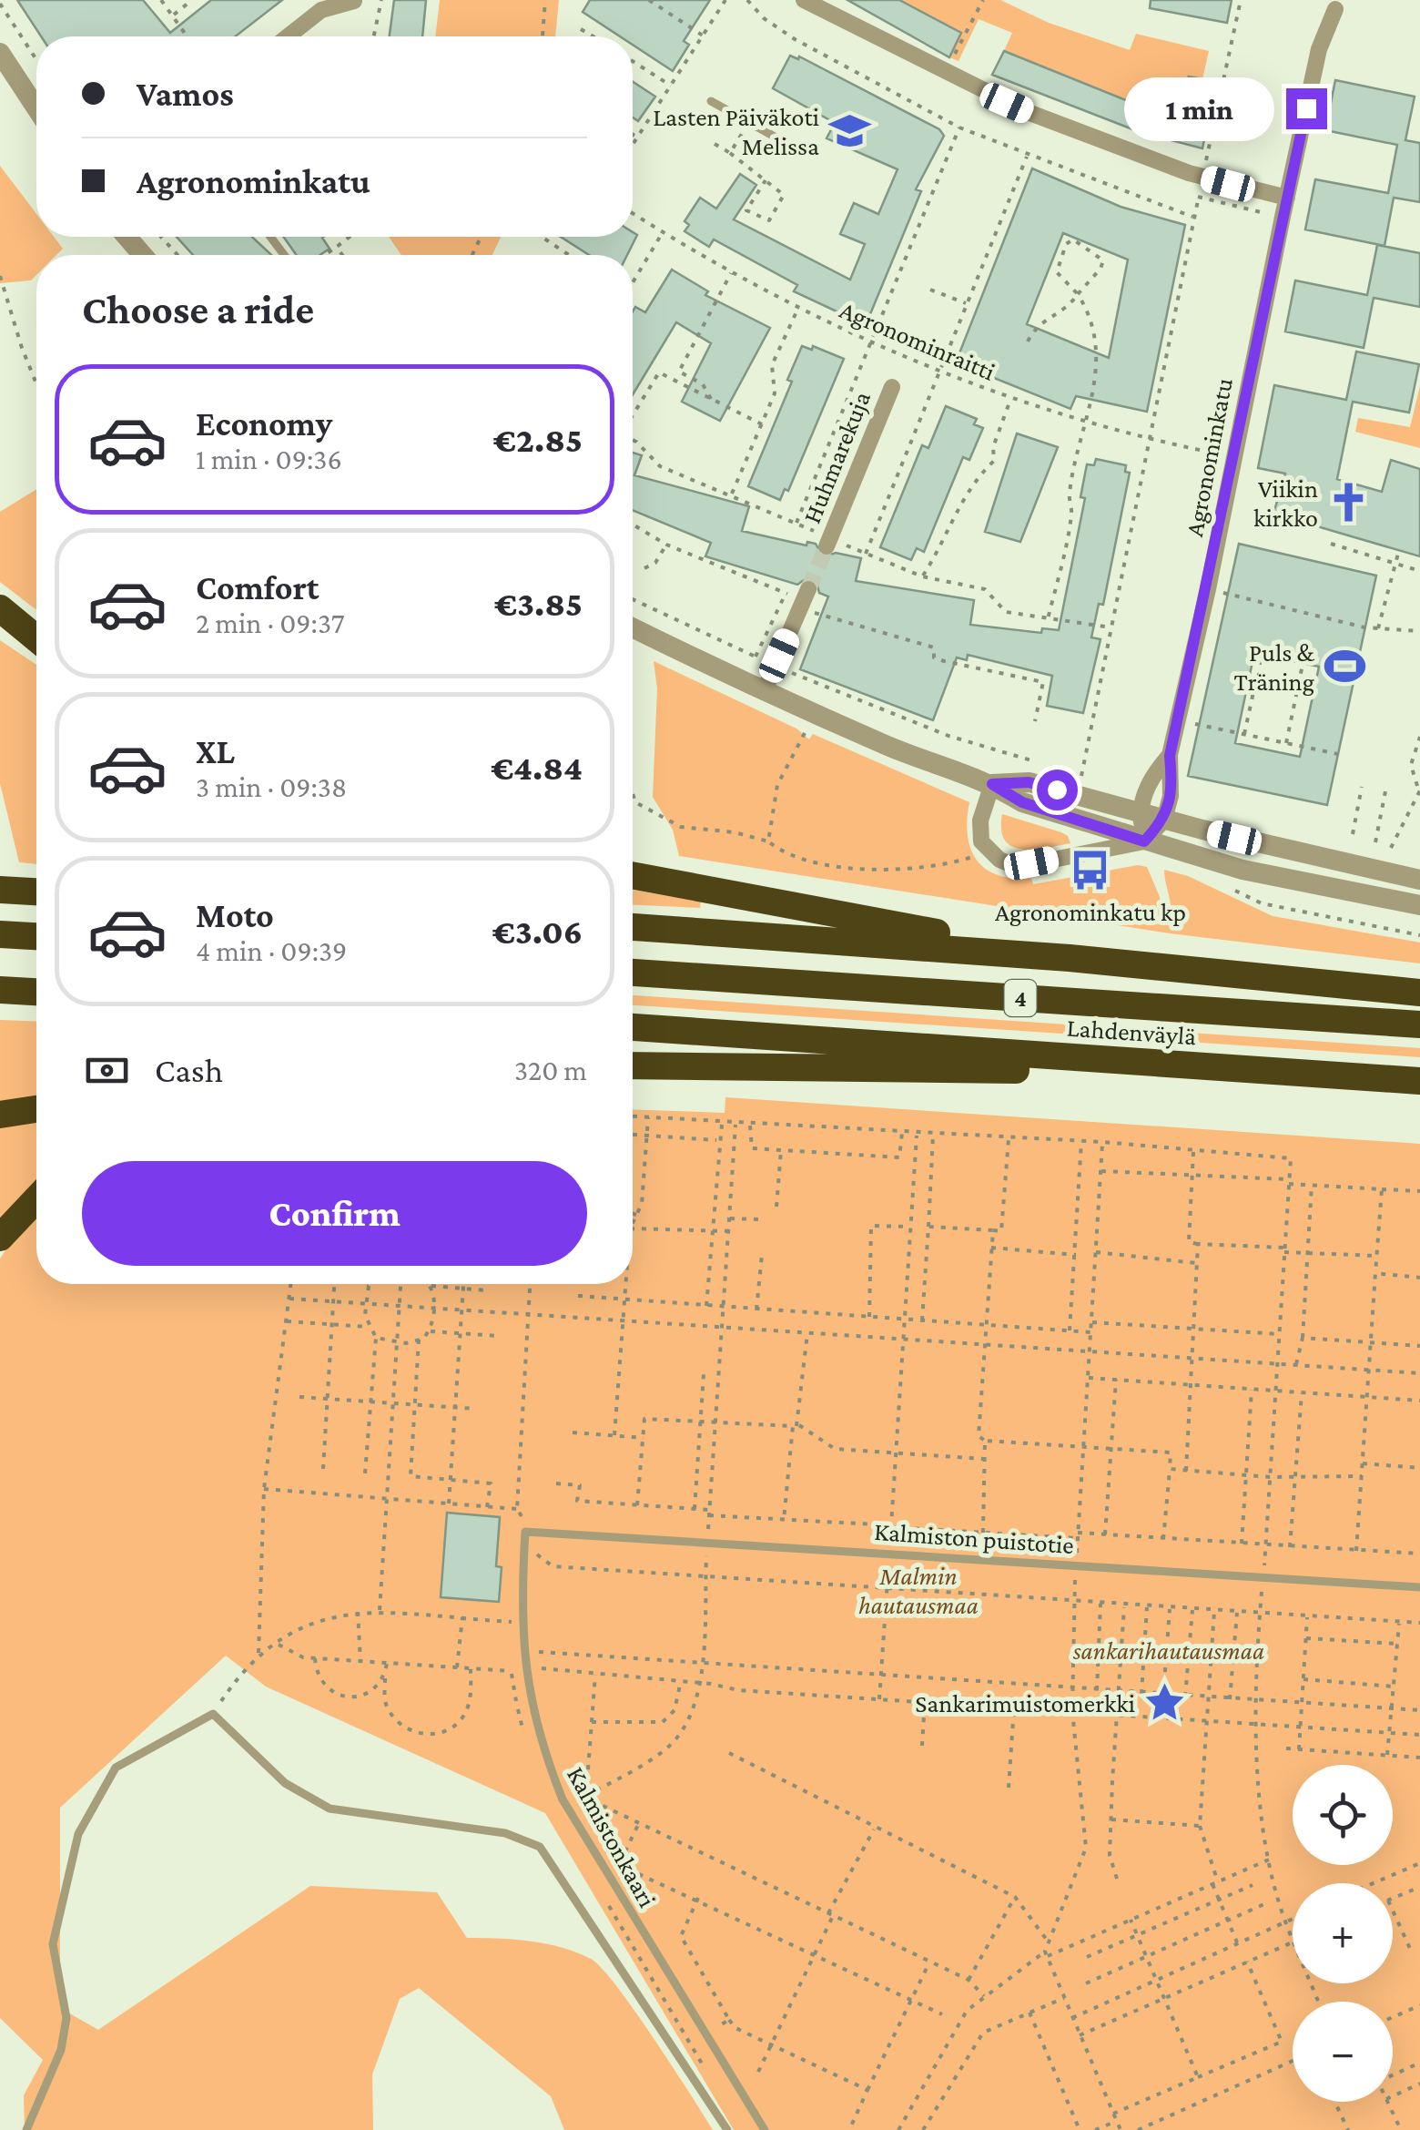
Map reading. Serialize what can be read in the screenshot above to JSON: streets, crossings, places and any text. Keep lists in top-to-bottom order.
{
  "streets": {
    "highway": ["4", "Lahdenväylä"],
    "street": ["Huhmarekuja", "Agronominkatu"],
    "lane": ["Kalmiston puistotie", "Kalmistonkaari"],
    "path": ["Agronominraitti"]
  },
  "crossings": [
    ["Kalmiston puistotie", "Kalmistonkaari"]
  ],
  "parks": ["Malmin hautausmaa", "sankarihautausmaa"],
  "places": {
    "school or university": ["Lasten Päiväkoti Melissa"],
    "church": ["Viikin kirkko"],
    "sports": ["Puls & Träning"],
    "bus stop": ["Agronominkatu kp"],
    "place": ["Sankarimuistomerkki"]
  },
  "page": {
    "banner": ["Vamos", "Agronominkatu"],
    "bubble": "1 min",
    "heading": "Choose a ride",
    "list": [
      {
        "name": "Economy",
        "note": "1 min · 09:36",
        "value": "€2.85"
      },
      {
        "name": "Comfort",
        "note": "2 min · 09:37",
        "value": "€3.85"
      },
      {
        "name": "XL",
        "note": "3 min · 09:38",
        "value": "€4.84"
      },
      {
        "name": "Moto",
        "note": "4 min · 09:39",
        "value": "€3.06"
      }
    ],
    "pay": ["Cash", "320 m"],
    "buttons": "Confirm",
    "map_buttons": ["+", "−"]
  }
}
